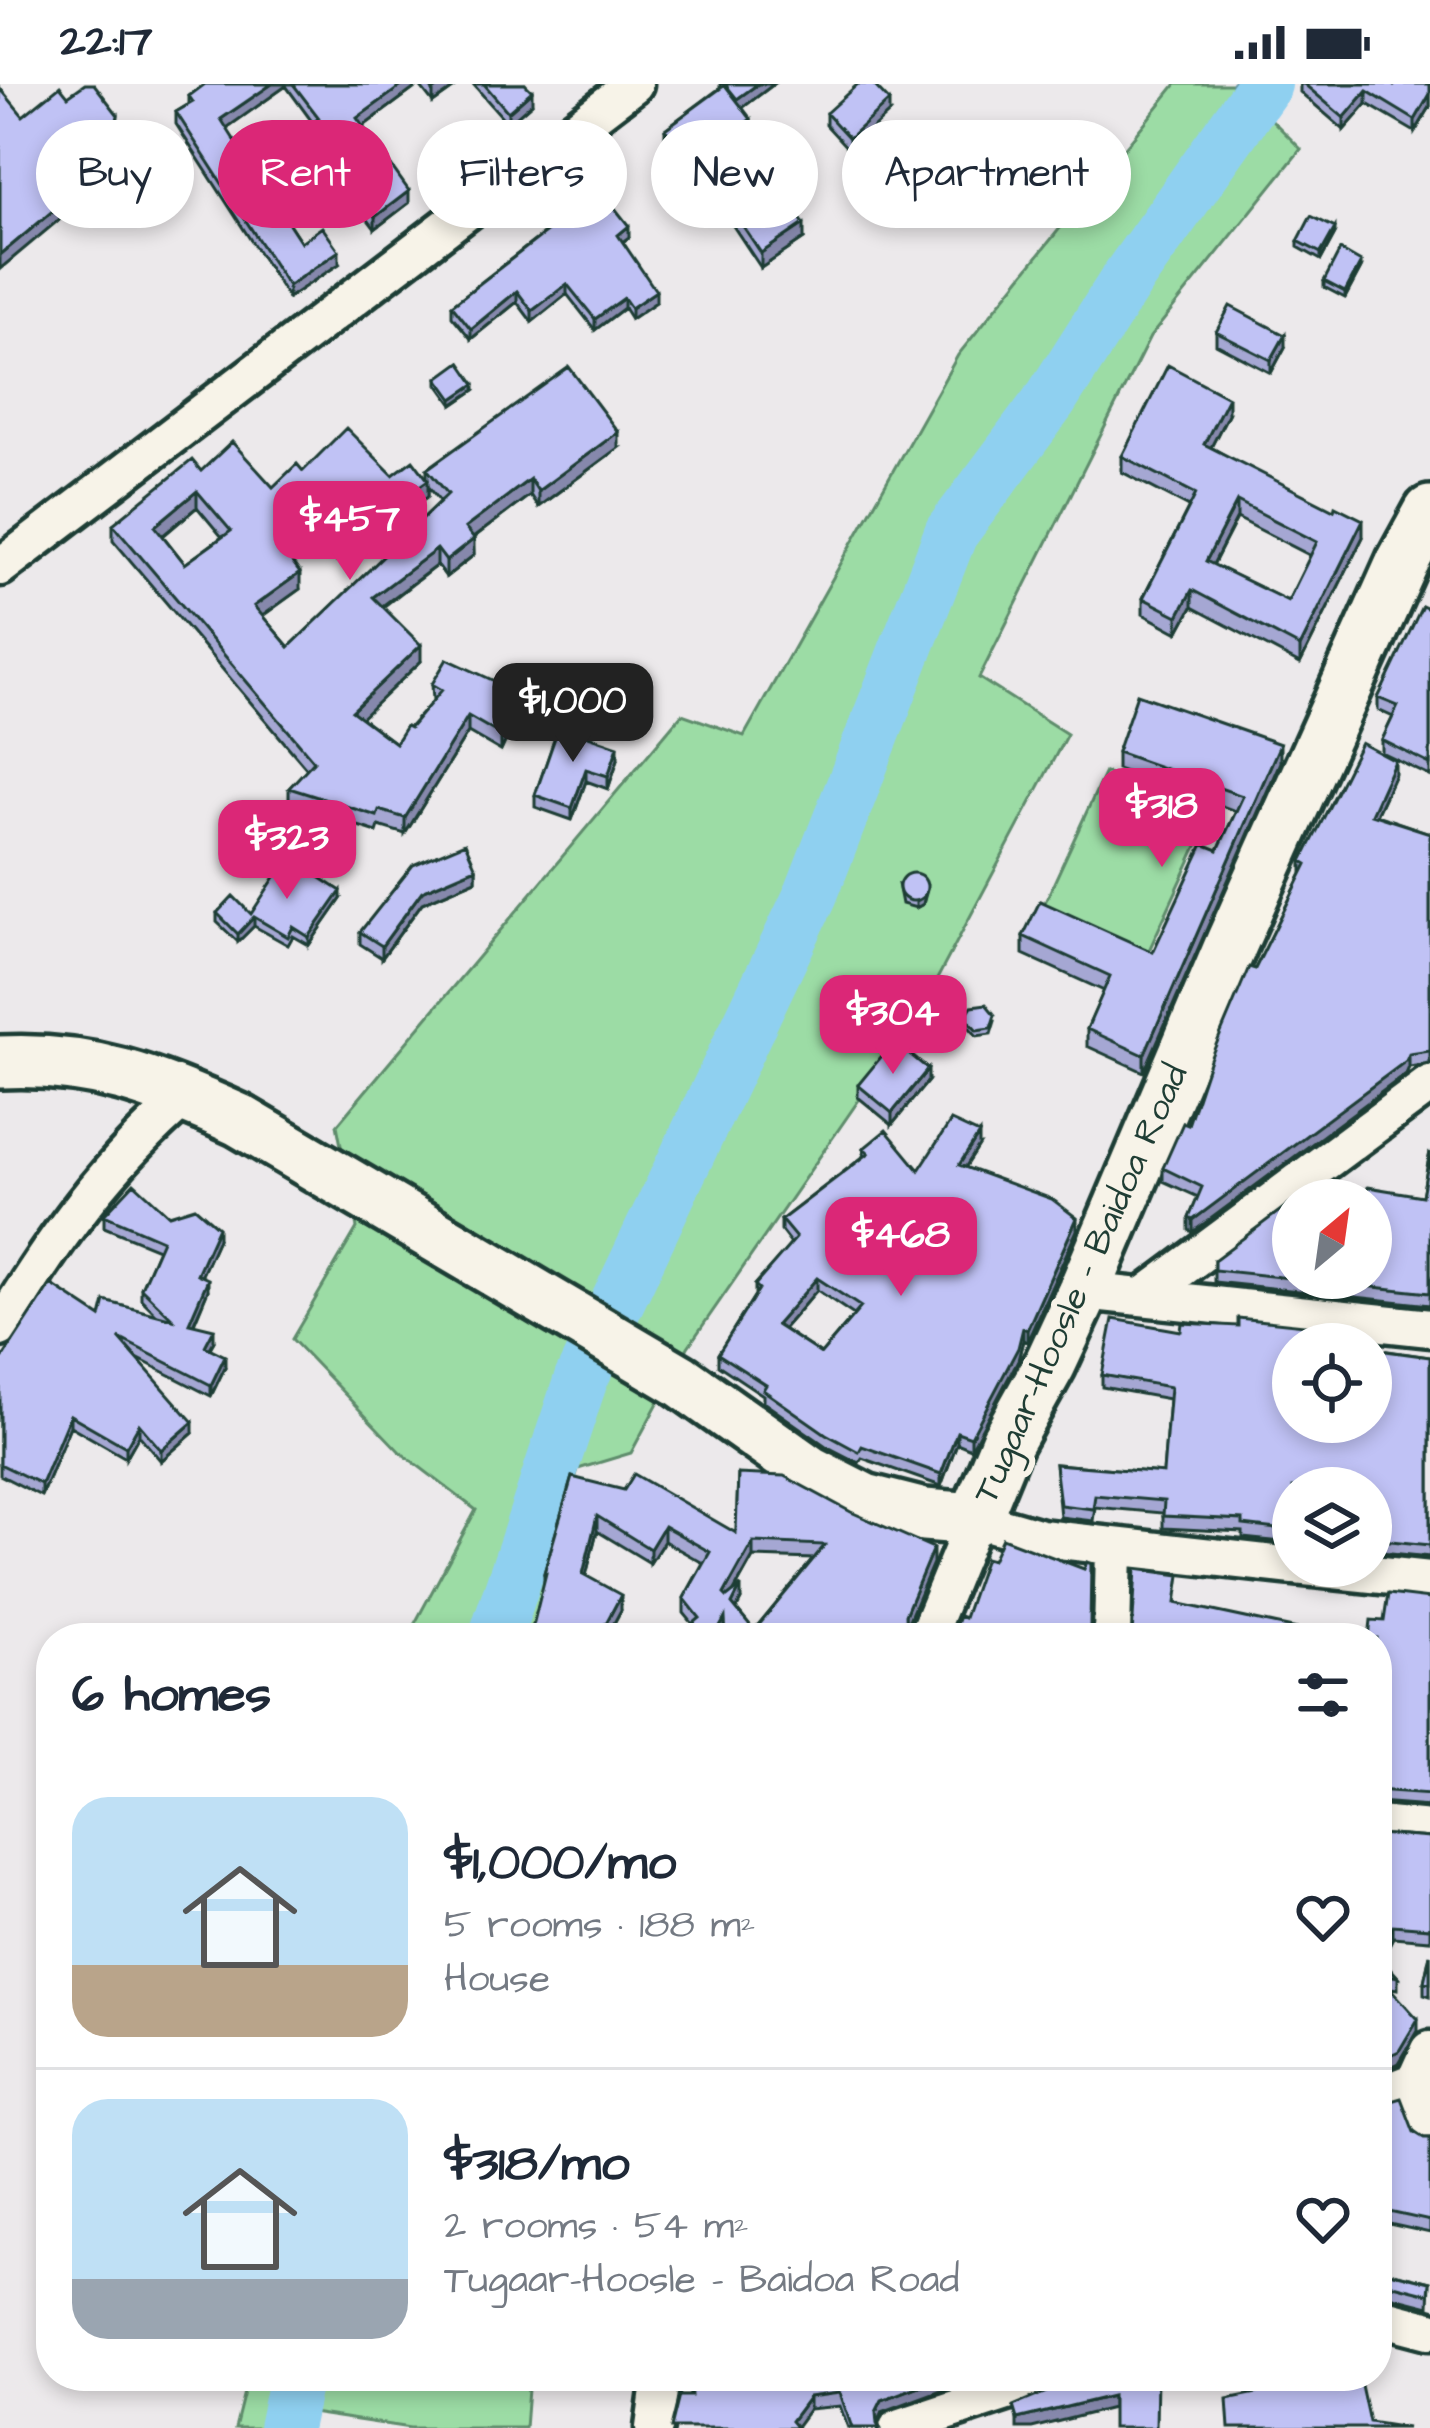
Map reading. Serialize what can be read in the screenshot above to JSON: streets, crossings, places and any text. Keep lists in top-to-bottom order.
{
  "streets": {
    "main road": ["Tugaar-Hoosle - Baidoa Road"]
  },
  "north": "top right",
  "page": {
    "status": "22:17",
    "chip": [
      "Buy",
      "Rent",
      "Filters",
      "New",
      "Apartment"
    ],
    "price": [
      "$457",
      "$1,000",
      "$318",
      "$323",
      "$304",
      "$468"
    ],
    "heading": "6 homes",
    "list": [
      {
        "name": "$1,000/mo",
        "note": "5 rooms · 188 m² · House"
      },
      {
        "name": "$318/mo",
        "note": "2 rooms · 54 m² · Tugaar-Hoosle - Baidoa Road"
      }
    ]
  }
}
